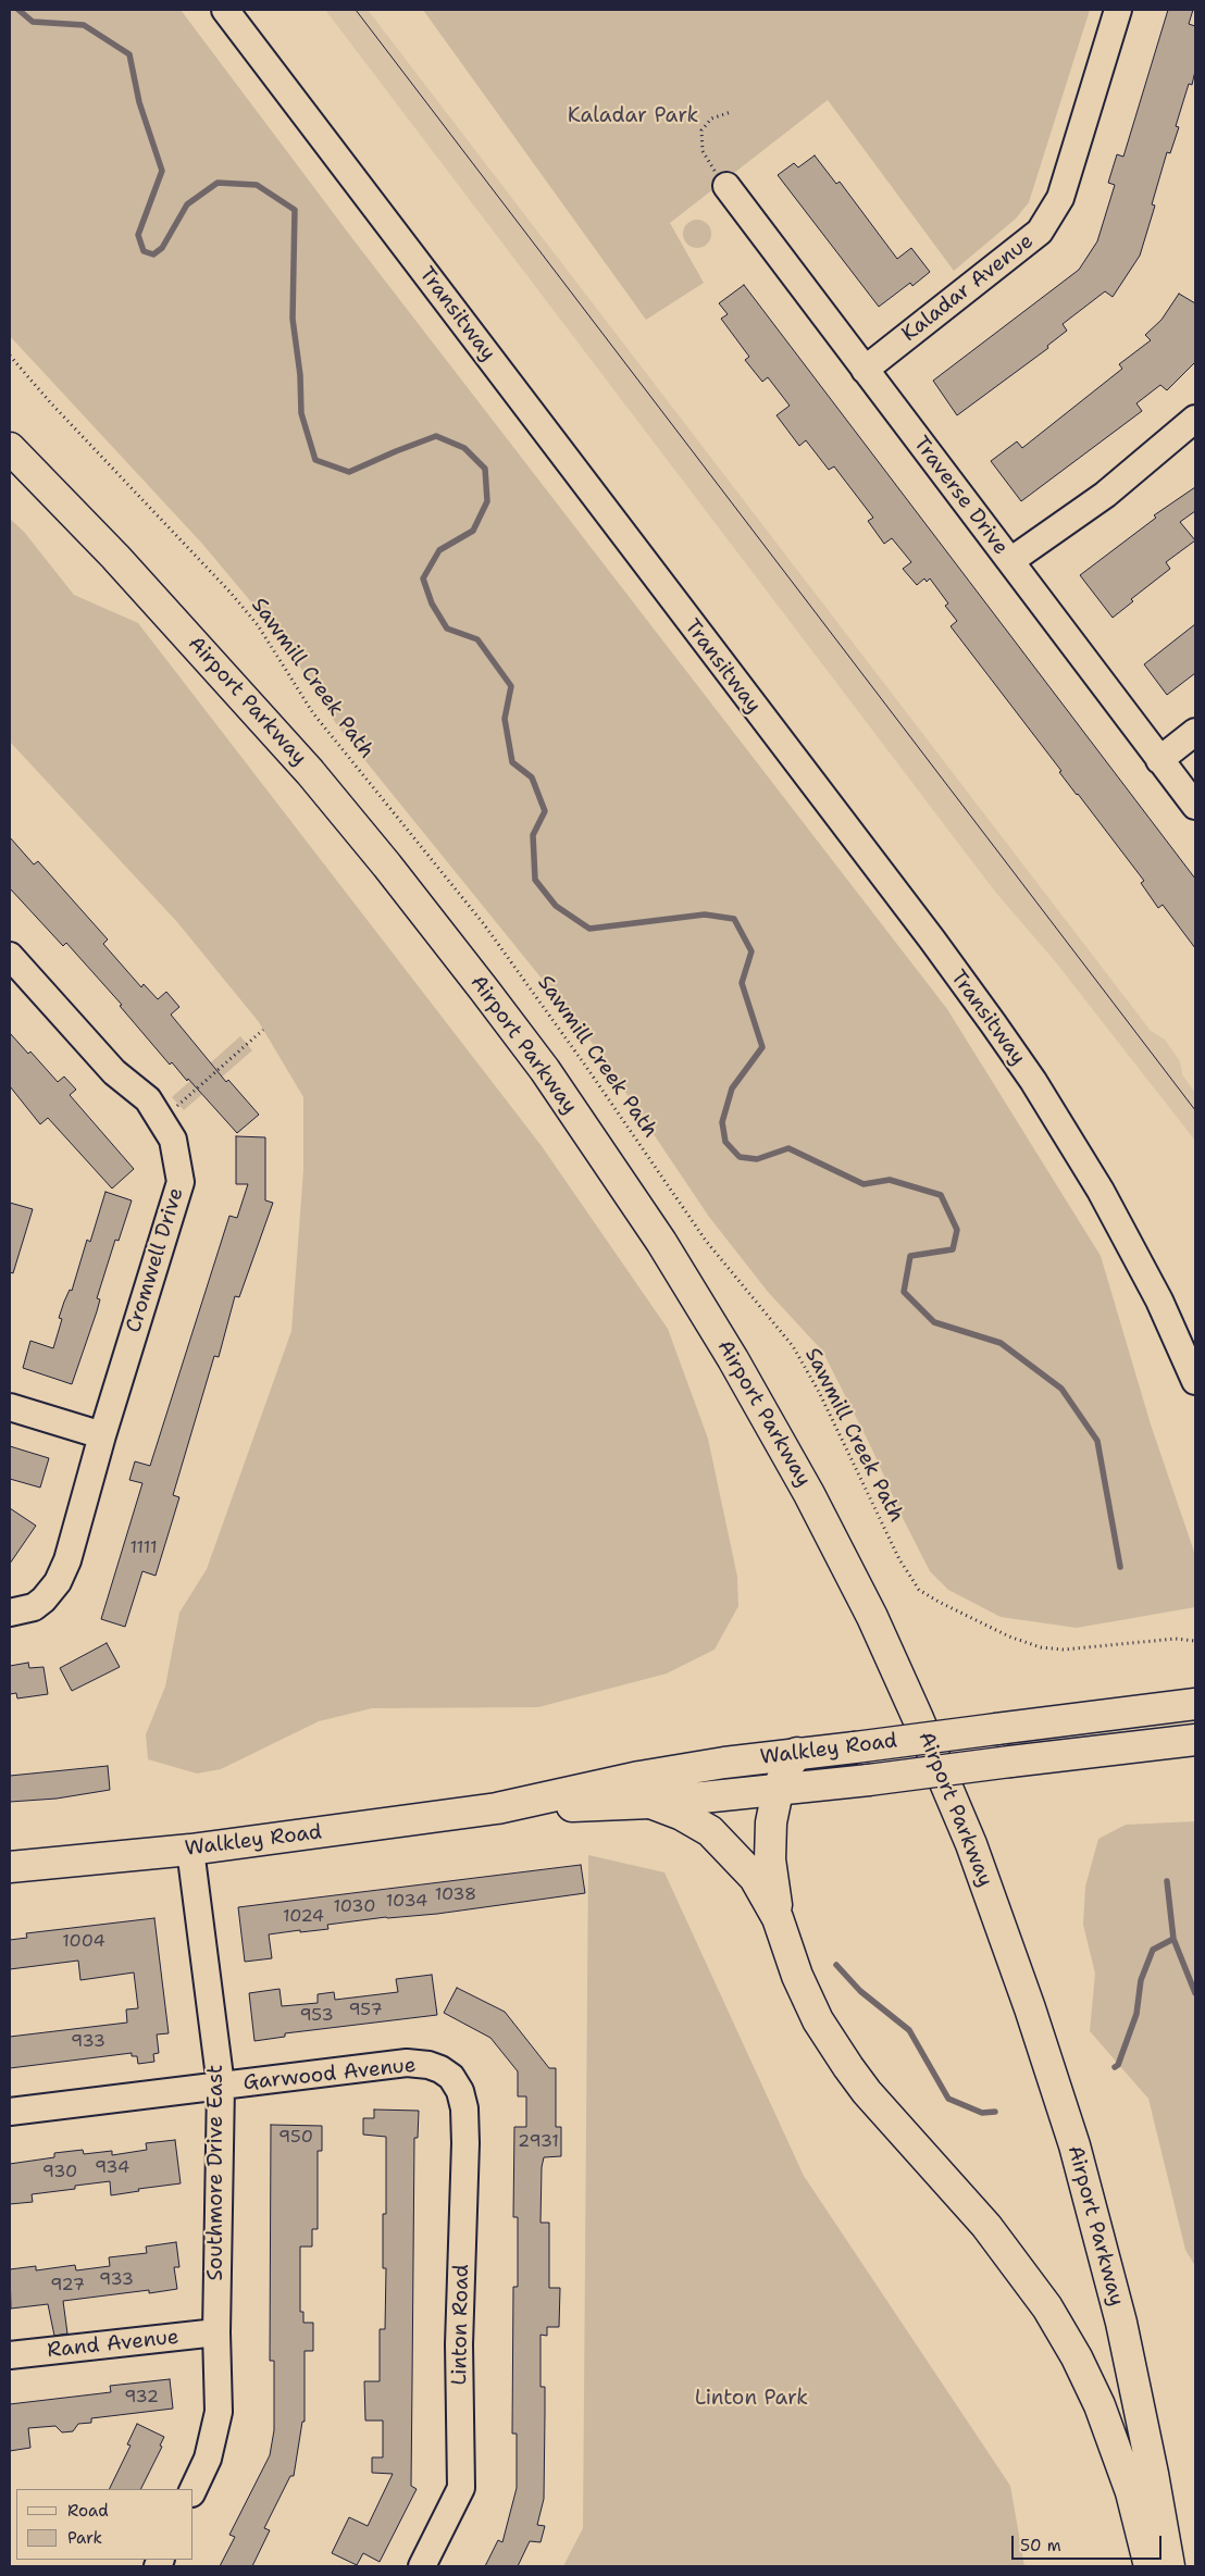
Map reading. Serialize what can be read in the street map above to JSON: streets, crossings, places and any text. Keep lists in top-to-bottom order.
{
  "streets": {
    "main road": ["Airport Parkway", "Walkley Road"],
    "street": [
      "Kaladar Avenue",
      "Transitway",
      "Traverse Drive",
      "Cromwell Drive",
      "Garwood Avenue",
      "Southmore Drive East",
      "Linton Road",
      "Rand Avenue"
    ],
    "path": ["Sawmill Creek Path"]
  },
  "crossings": [
    ["Kaladar Avenue", "Traverse Drive"],
    ["Walkley Road", "Southmore Drive East"],
    ["Garwood Avenue", "Southmore Drive East"],
    ["Garwood Avenue", "Linton Road"],
    ["Southmore Drive East", "Rand Avenue"]
  ],
  "parks": ["Kaladar Park", "Linton Park"],
  "house_numbers": [
    "1111",
    "1038",
    "1034",
    "1030",
    "1024",
    "1004",
    "957",
    "953",
    "933",
    "950",
    "2931",
    "934",
    "930",
    "933",
    "927",
    "932"
  ],
  "legend": ["Road", "Park"],
  "scale_bar": "50 m"
}
